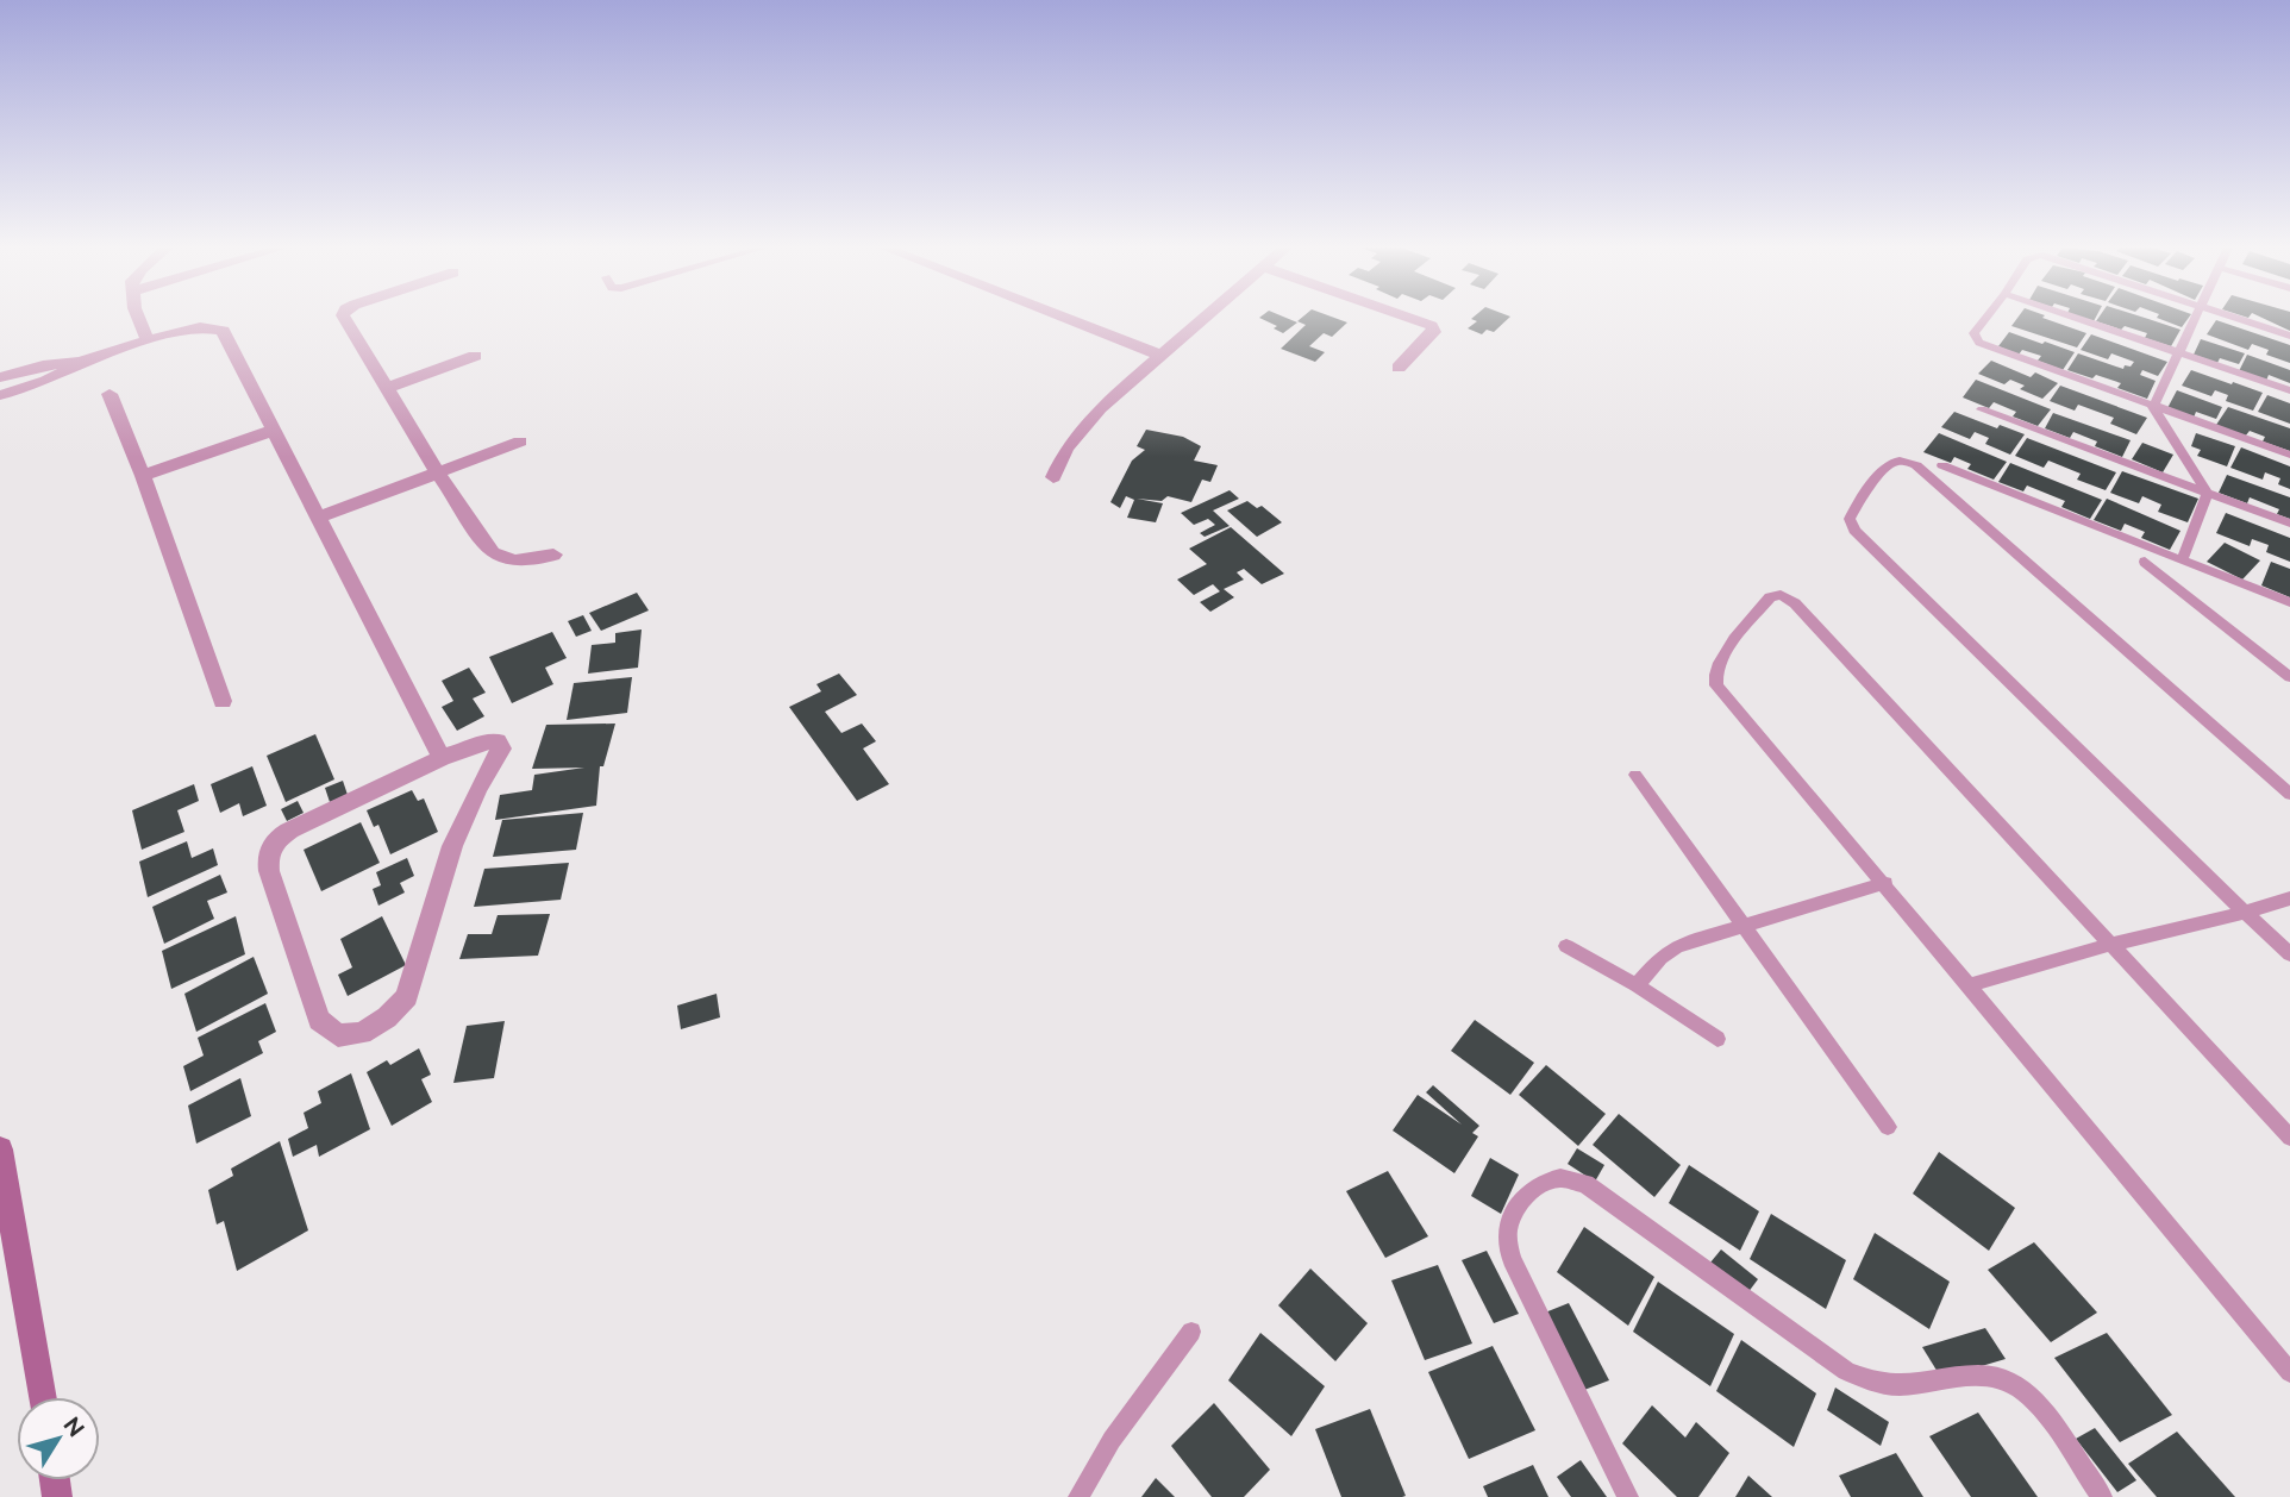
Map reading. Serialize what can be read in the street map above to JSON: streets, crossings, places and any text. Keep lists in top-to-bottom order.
{
  "north": "top right"
}
